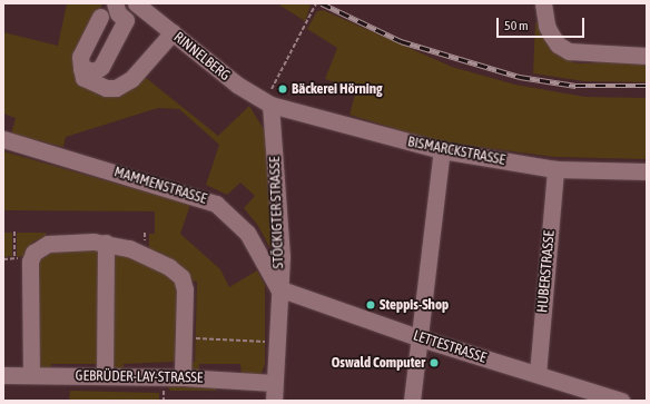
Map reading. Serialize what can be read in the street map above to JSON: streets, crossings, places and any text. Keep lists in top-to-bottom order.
{
  "streets": {
    "street": [
      "RINNELBERG",
      "BISMARCKSTRASSE",
      "MAMMENSTRASSE",
      "STÖCKIGTER STRASSE",
      "HUBERSTRASSE",
      "LETTESTRASSE",
      "GEBRÜDER-LAY-STRASSE"
    ]
  },
  "crossings": [
    ["RINNELBERG", "BISMARCKSTRASSE"],
    ["RINNELBERG", "STÖCKIGTER STRASSE"],
    ["BISMARCKSTRASSE", "STÖCKIGTER STRASSE"],
    ["BISMARCKSTRASSE", "HUBERSTRASSE"],
    ["MAMMENSTRASSE", "STÖCKIGTER STRASSE"],
    ["MAMMENSTRASSE", "LETTESTRASSE"],
    ["STÖCKIGTER STRASSE", "LETTESTRASSE"],
    ["STÖCKIGTER STRASSE", "GEBRÜDER-LAY-STRASSE"],
    ["HUBERSTRASSE", "LETTESTRASSE"]
  ],
  "places": ["Bäckerei Hörning", "Steppis-Shop", "Oswald Computer"],
  "scale_bar": "50 m"
}
